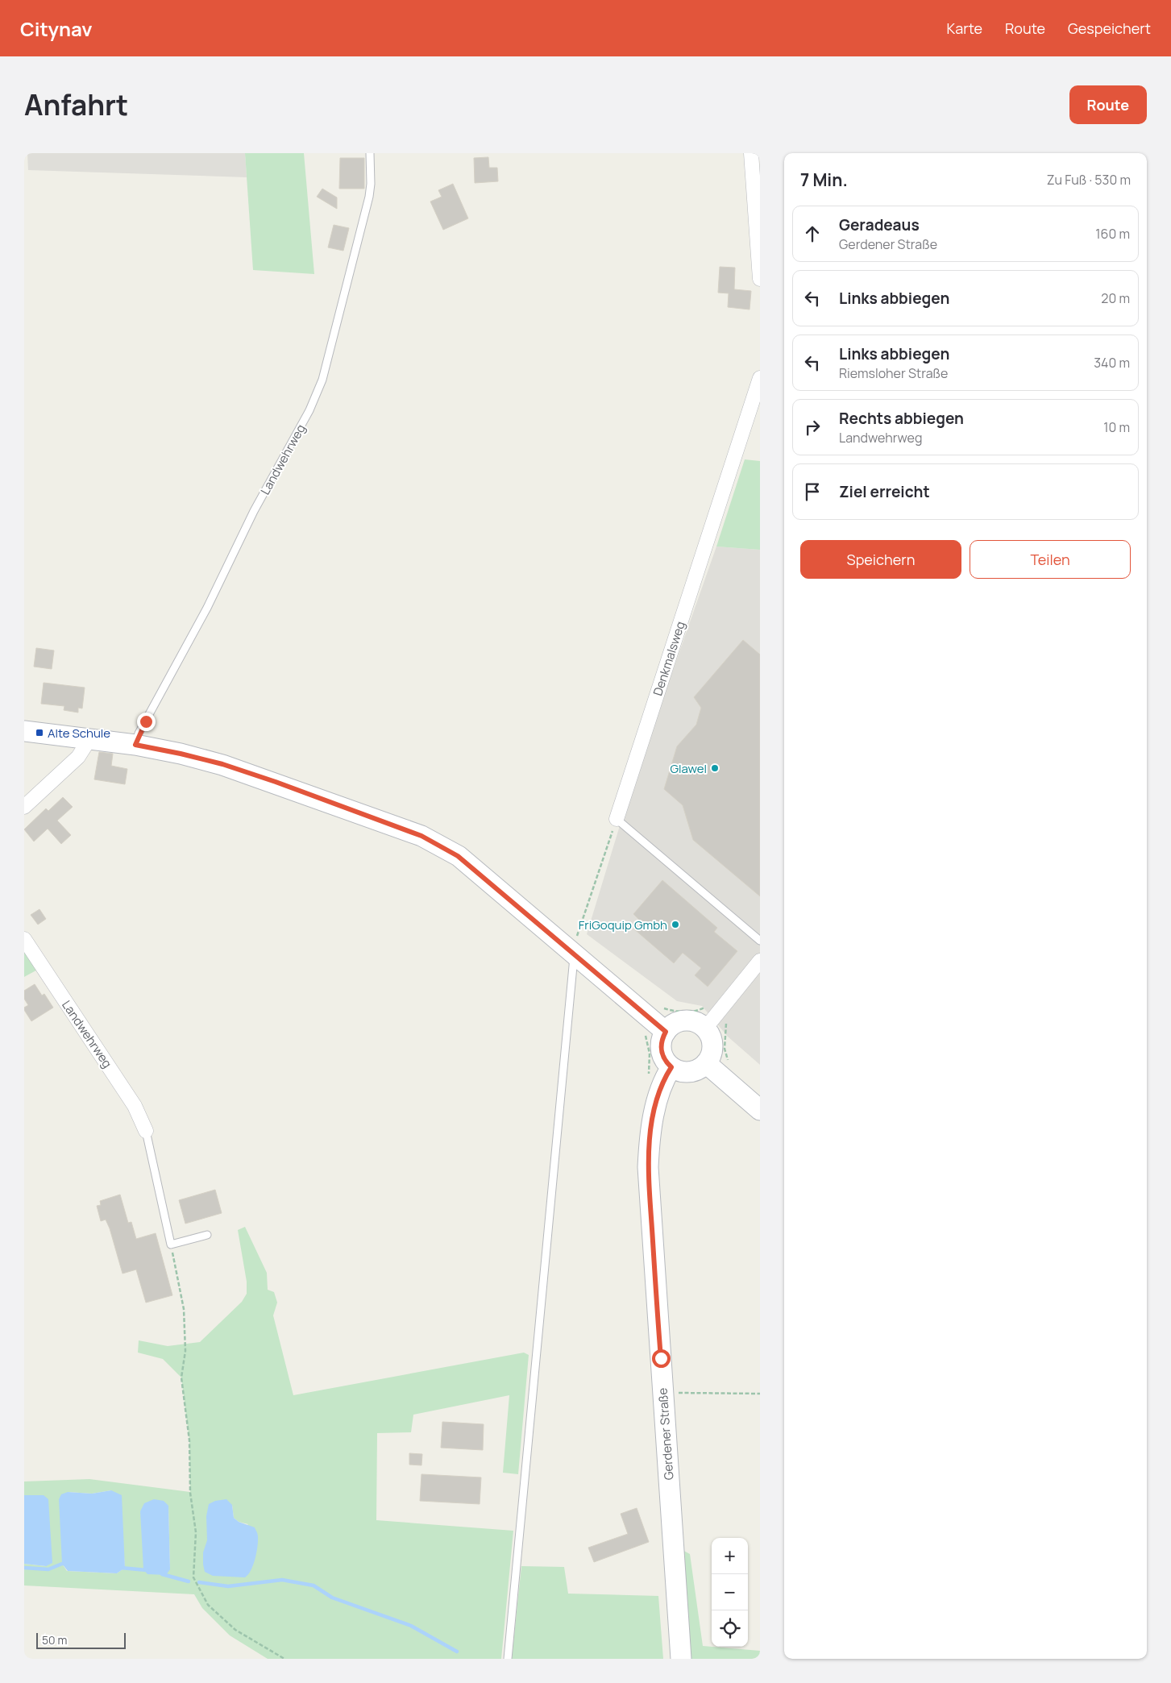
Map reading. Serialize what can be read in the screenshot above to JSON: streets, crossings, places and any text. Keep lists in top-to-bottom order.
{
  "streets": {
    "main road": ["Gerdener Straße"],
    "street": ["Landwehrweg", "Denkmalsweg"]
  },
  "places": {
    "transit": ["Alte Schule"],
    "other": ["Glawel", "FriGoquip Gmbh"]
  },
  "scale_bar": "50 m",
  "page": {
    "header": "Citynav",
    "nav": ["Karte", "Route", "Gespeichert"],
    "title": "Anfahrt",
    "buttons": [
      "Route",
      ["Speichern", "Teilen"]
    ],
    "heading": ["7 Min.", "Zu Fuß · 530 m"],
    "list": [
      ["Geradeaus", "Gerdener Straße", "160 m"],
      ["Links abbiegen", "20 m"],
      ["Links abbiegen", "Riemsloher Straße", "340 m"],
      ["Rechts abbiegen", "Landwehrweg", "10 m"],
      "Ziel erreicht"
    ],
    "map_buttons": ["+", "−"],
    "scale": "50 m"
  }
}
